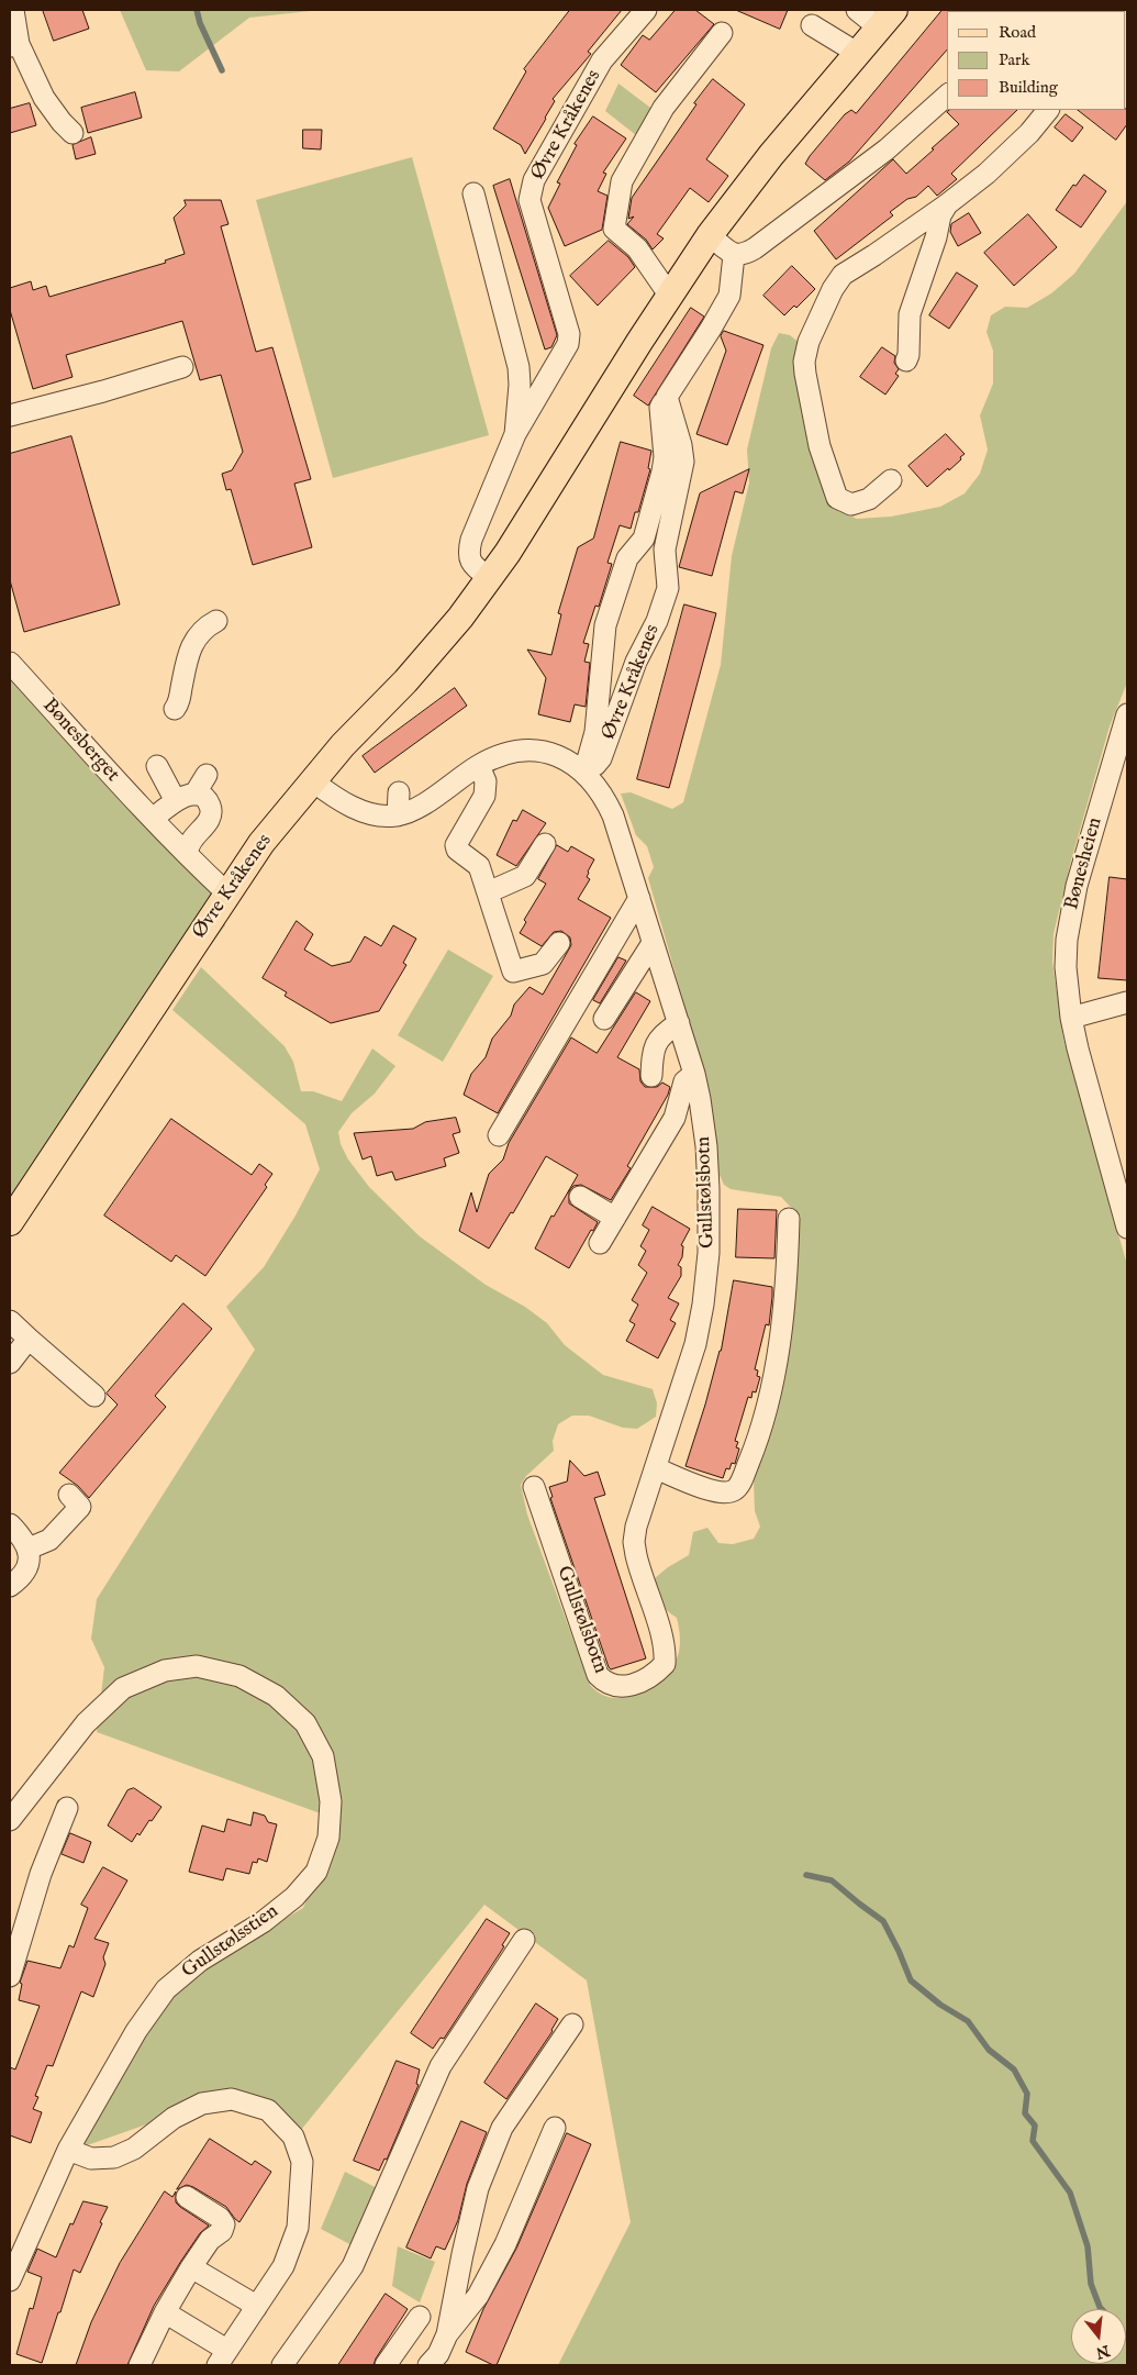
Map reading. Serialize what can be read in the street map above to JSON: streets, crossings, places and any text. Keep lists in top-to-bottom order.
{
  "streets": {
    "main road": ["Øvre Kråkenes"],
    "street": [
      "Bønesberget",
      "Bønesheien",
      "Gullstølsbotn",
      "Gullstølsstien"
    ]
  },
  "crossings": [
    ["Øvre Kråkenes", "Bønesberget"],
    ["Øvre Kråkenes", "Gullstølsbotn"]
  ],
  "legend": ["Road", "Park", "Building"],
  "north": "bottom"
}
